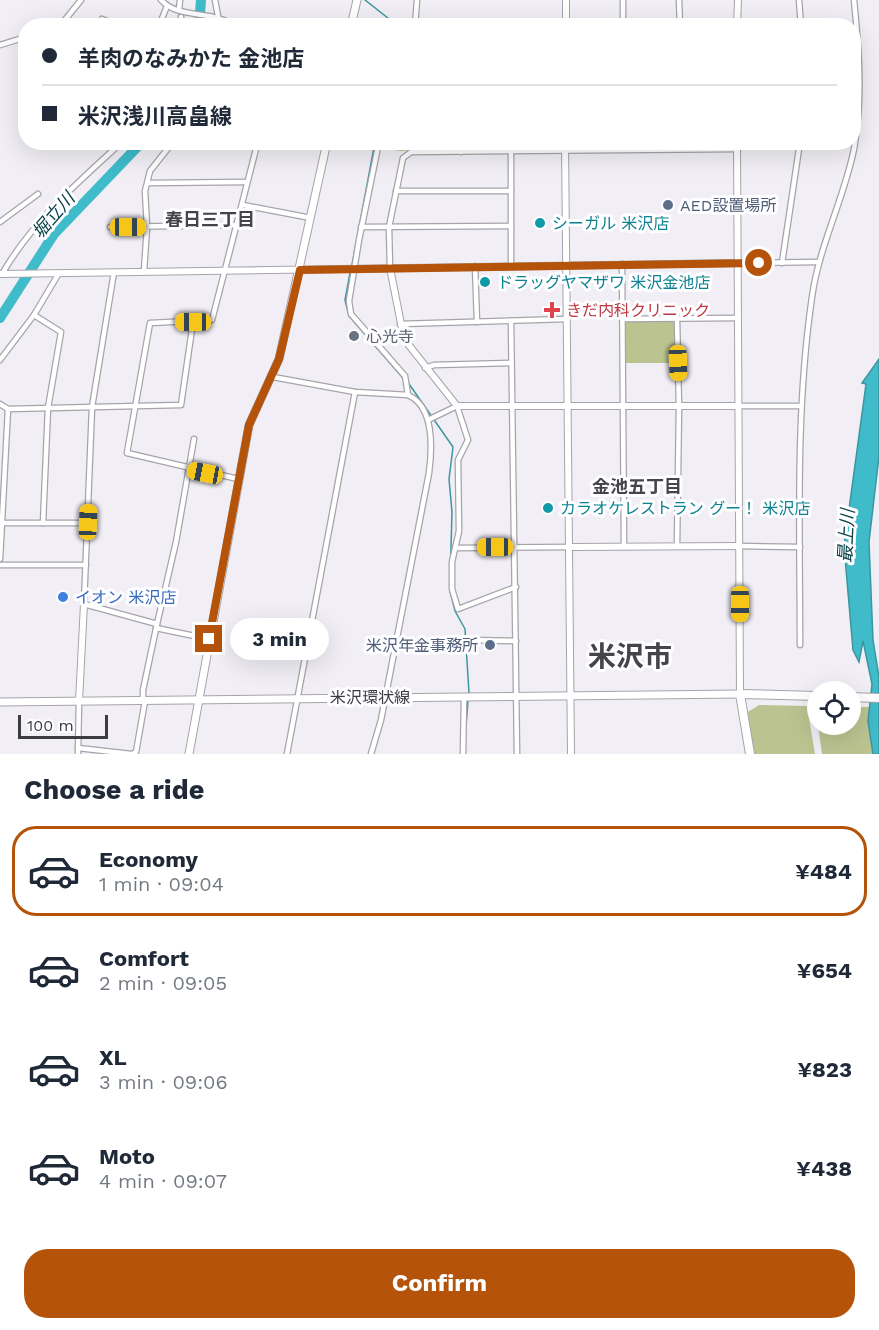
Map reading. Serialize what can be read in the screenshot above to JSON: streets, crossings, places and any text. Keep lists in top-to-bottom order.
{
  "streets": {
    "main road": ["米沢環状線"]
  },
  "districts": ["春日三丁目", "金池五丁目", "米沢市"],
  "water": ["堀立川", "最上川"],
  "places": {
    "other": [
      "AED設置場所",
      "シーガル 米沢店",
      "ドラッグヤマザワ 米沢金池店",
      "心光寺",
      "カラオケレストラン グー！ 米沢店",
      "イオン 米沢店",
      "米沢年金事務所"
    ],
    "health": ["きだ内科クリニック"]
  },
  "scale_bar": "100 m",
  "page": {
    "banner": ["羊肉のなみかた 金池店", "米沢浅川高畠線"],
    "bubble": "3 min",
    "scale": "100 m",
    "heading": "Choose a ride",
    "list": [
      {
        "name": "Economy",
        "note": "1 min · 09:04",
        "value": "¥484"
      },
      {
        "name": "Comfort",
        "note": "2 min · 09:05",
        "value": "¥654"
      },
      {
        "name": "XL",
        "note": "3 min · 09:06",
        "value": "¥823"
      },
      {
        "name": "Moto",
        "note": "4 min · 09:07",
        "value": "¥438"
      }
    ],
    "buttons": "Confirm"
  }
}
